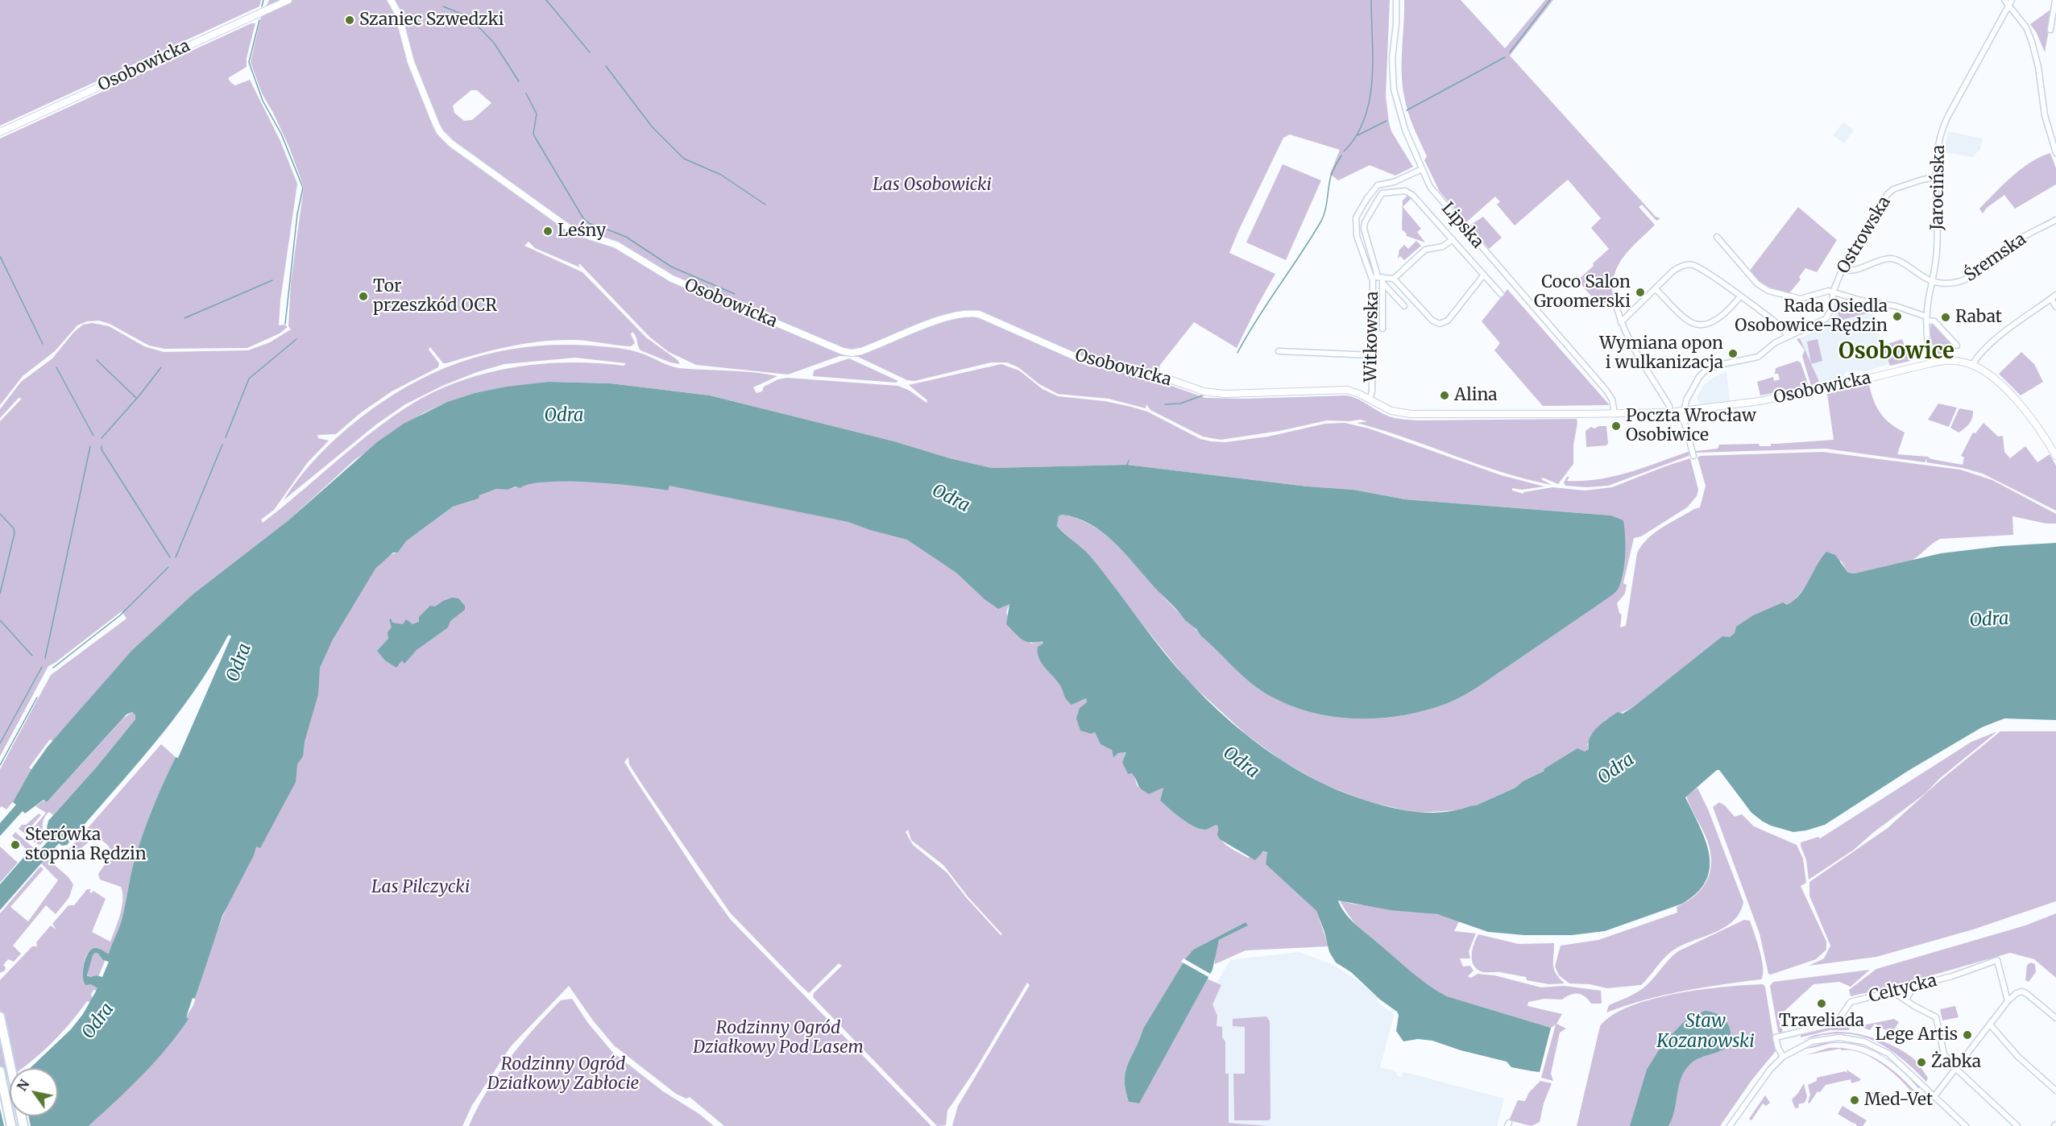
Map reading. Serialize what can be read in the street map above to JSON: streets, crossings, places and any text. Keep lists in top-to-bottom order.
{
  "streets": {
    "street": [
      "Osobowicka",
      "Jarocińska",
      "Lipska",
      "Ostrowska",
      "Śremska",
      "Witkowska",
      "Celtycka"
    ]
  },
  "crossings": [
    ["Osobowicka", "Jarocińska"],
    ["Osobowicka", "Lipska"],
    ["Osobowicka", "Ostrowska"],
    ["Osobowicka", "Witkowska"],
    ["Jarocińska", "Ostrowska"],
    ["Jarocińska", "Śremska"],
    ["Lipska", "Witkowska"]
  ],
  "districts": ["Osobowice"],
  "water": ["Odra", "Staw Kozanowski"],
  "parks": [
    "Las Osobowicki",
    "Las Pilczycki",
    "Rodzinny Ogród Działkowy Pod Lasem",
    "Rodzinny Ogród Działkowy Zabłocie"
  ],
  "places": [
    "Szaniec Szwedzki",
    "Leśny",
    "Coco Salon Groomerski",
    "Tor przeszkód OCR",
    "Rada Osiedla Osobowice-Rędzin",
    "Rabat",
    "Wymiana opon i wulkanizacja",
    "Alina",
    "Poczta Wrocław Osobiwice",
    "Sterówka stopnia Rędzin",
    "Traveliada",
    "Lege Artis",
    "Żabka",
    "Med-Vet"
  ],
  "north": "top left"
}
